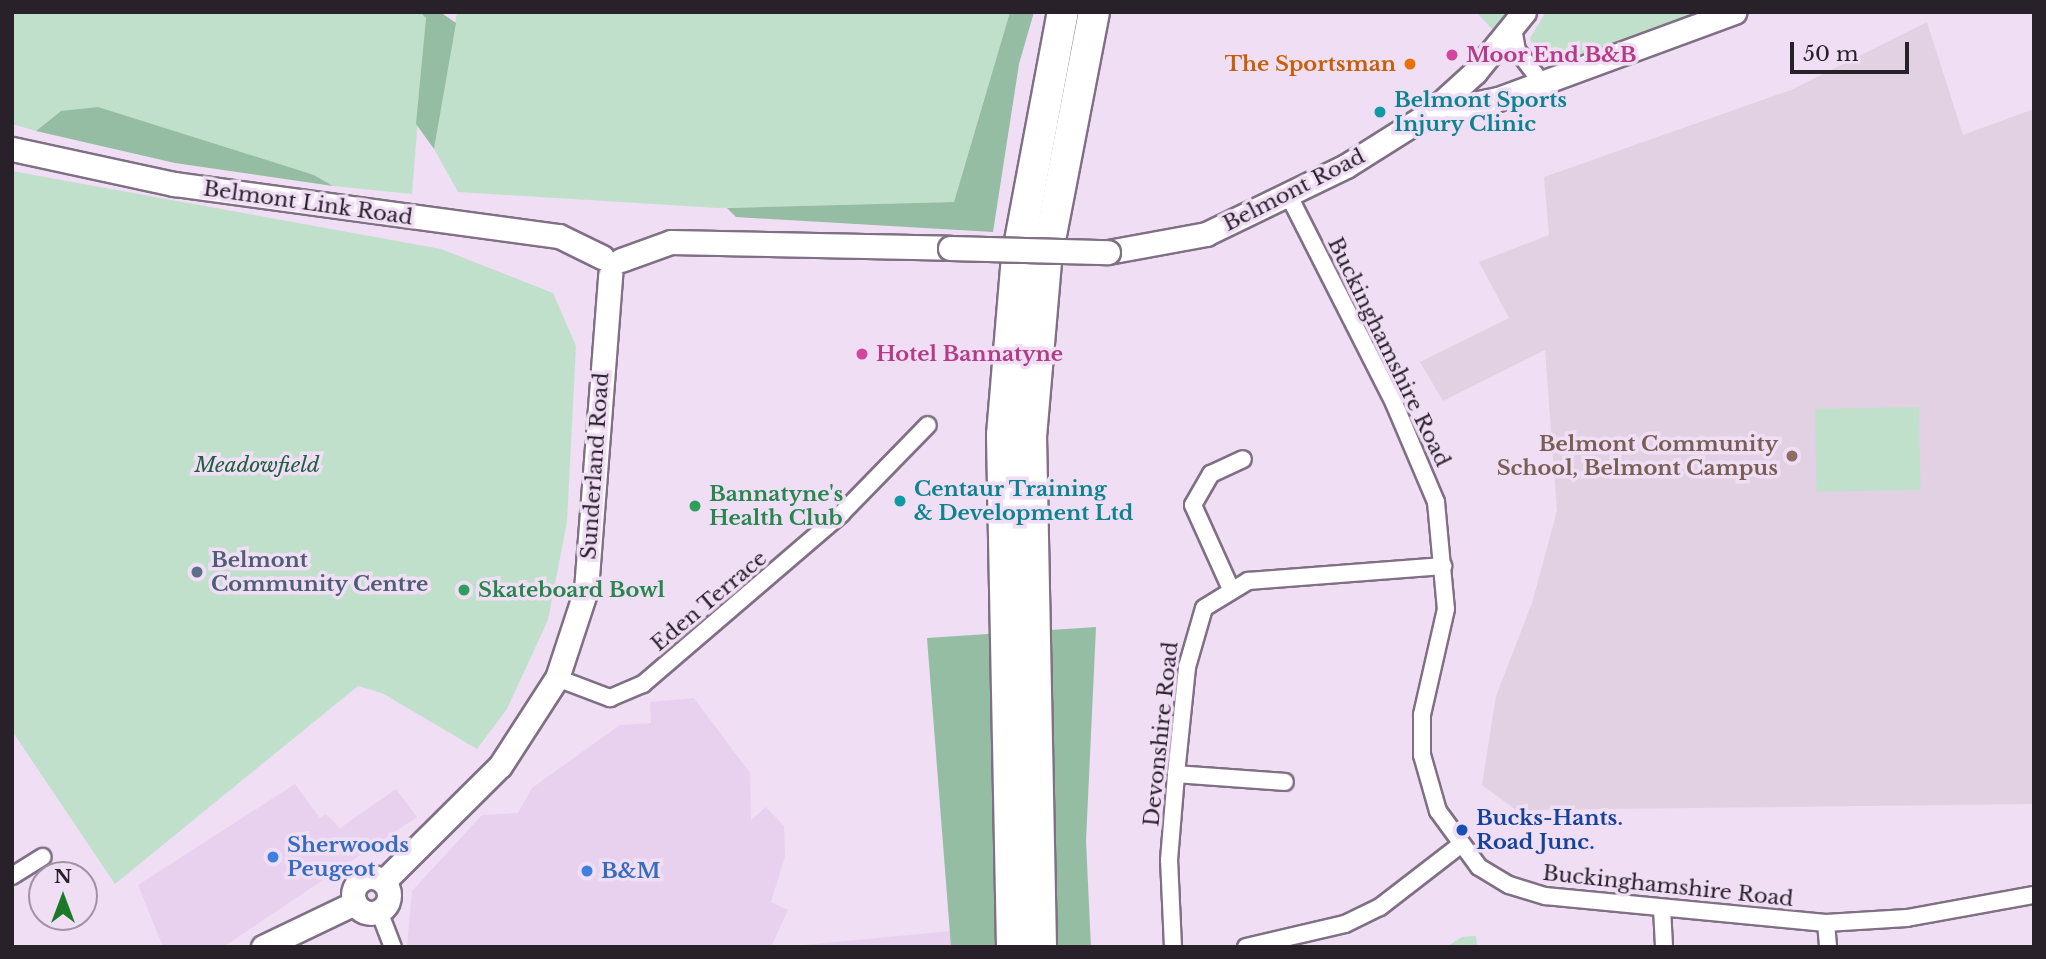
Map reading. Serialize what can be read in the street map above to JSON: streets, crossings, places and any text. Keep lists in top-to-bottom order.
{
  "streets": {
    "street": [
      "Belmont Road",
      "Belmont Link Road",
      "Buckinghamshire Road",
      "Sunderland Road",
      "Eden Terrace",
      "Devonshire Road"
    ]
  },
  "crossings": [
    ["Belmont Road", "Belmont Link Road"],
    ["Belmont Road", "Buckinghamshire Road"],
    ["Belmont Road", "Sunderland Road"],
    ["Belmont Link Road", "Sunderland Road"],
    ["Buckinghamshire Road", "Devonshire Road"],
    ["Sunderland Road", "Eden Terrace"]
  ],
  "parks": ["Meadowfield"],
  "places": [
    "Moor End B&B",
    "The Sportsman",
    "Belmont Sports Injury Clinic",
    "Hotel Bannatyne",
    "Belmont Community School, Belmont Campus",
    "Centaur Training & Development Ltd",
    "Bannatyne's Health Club",
    "Belmont Community Centre",
    "Skateboard Bowl",
    "Bucks-Hants. Road Junc.",
    "Sherwoods Peugeot",
    "B&M"
  ],
  "scale_bar": "50 m",
  "north": "top"
}
